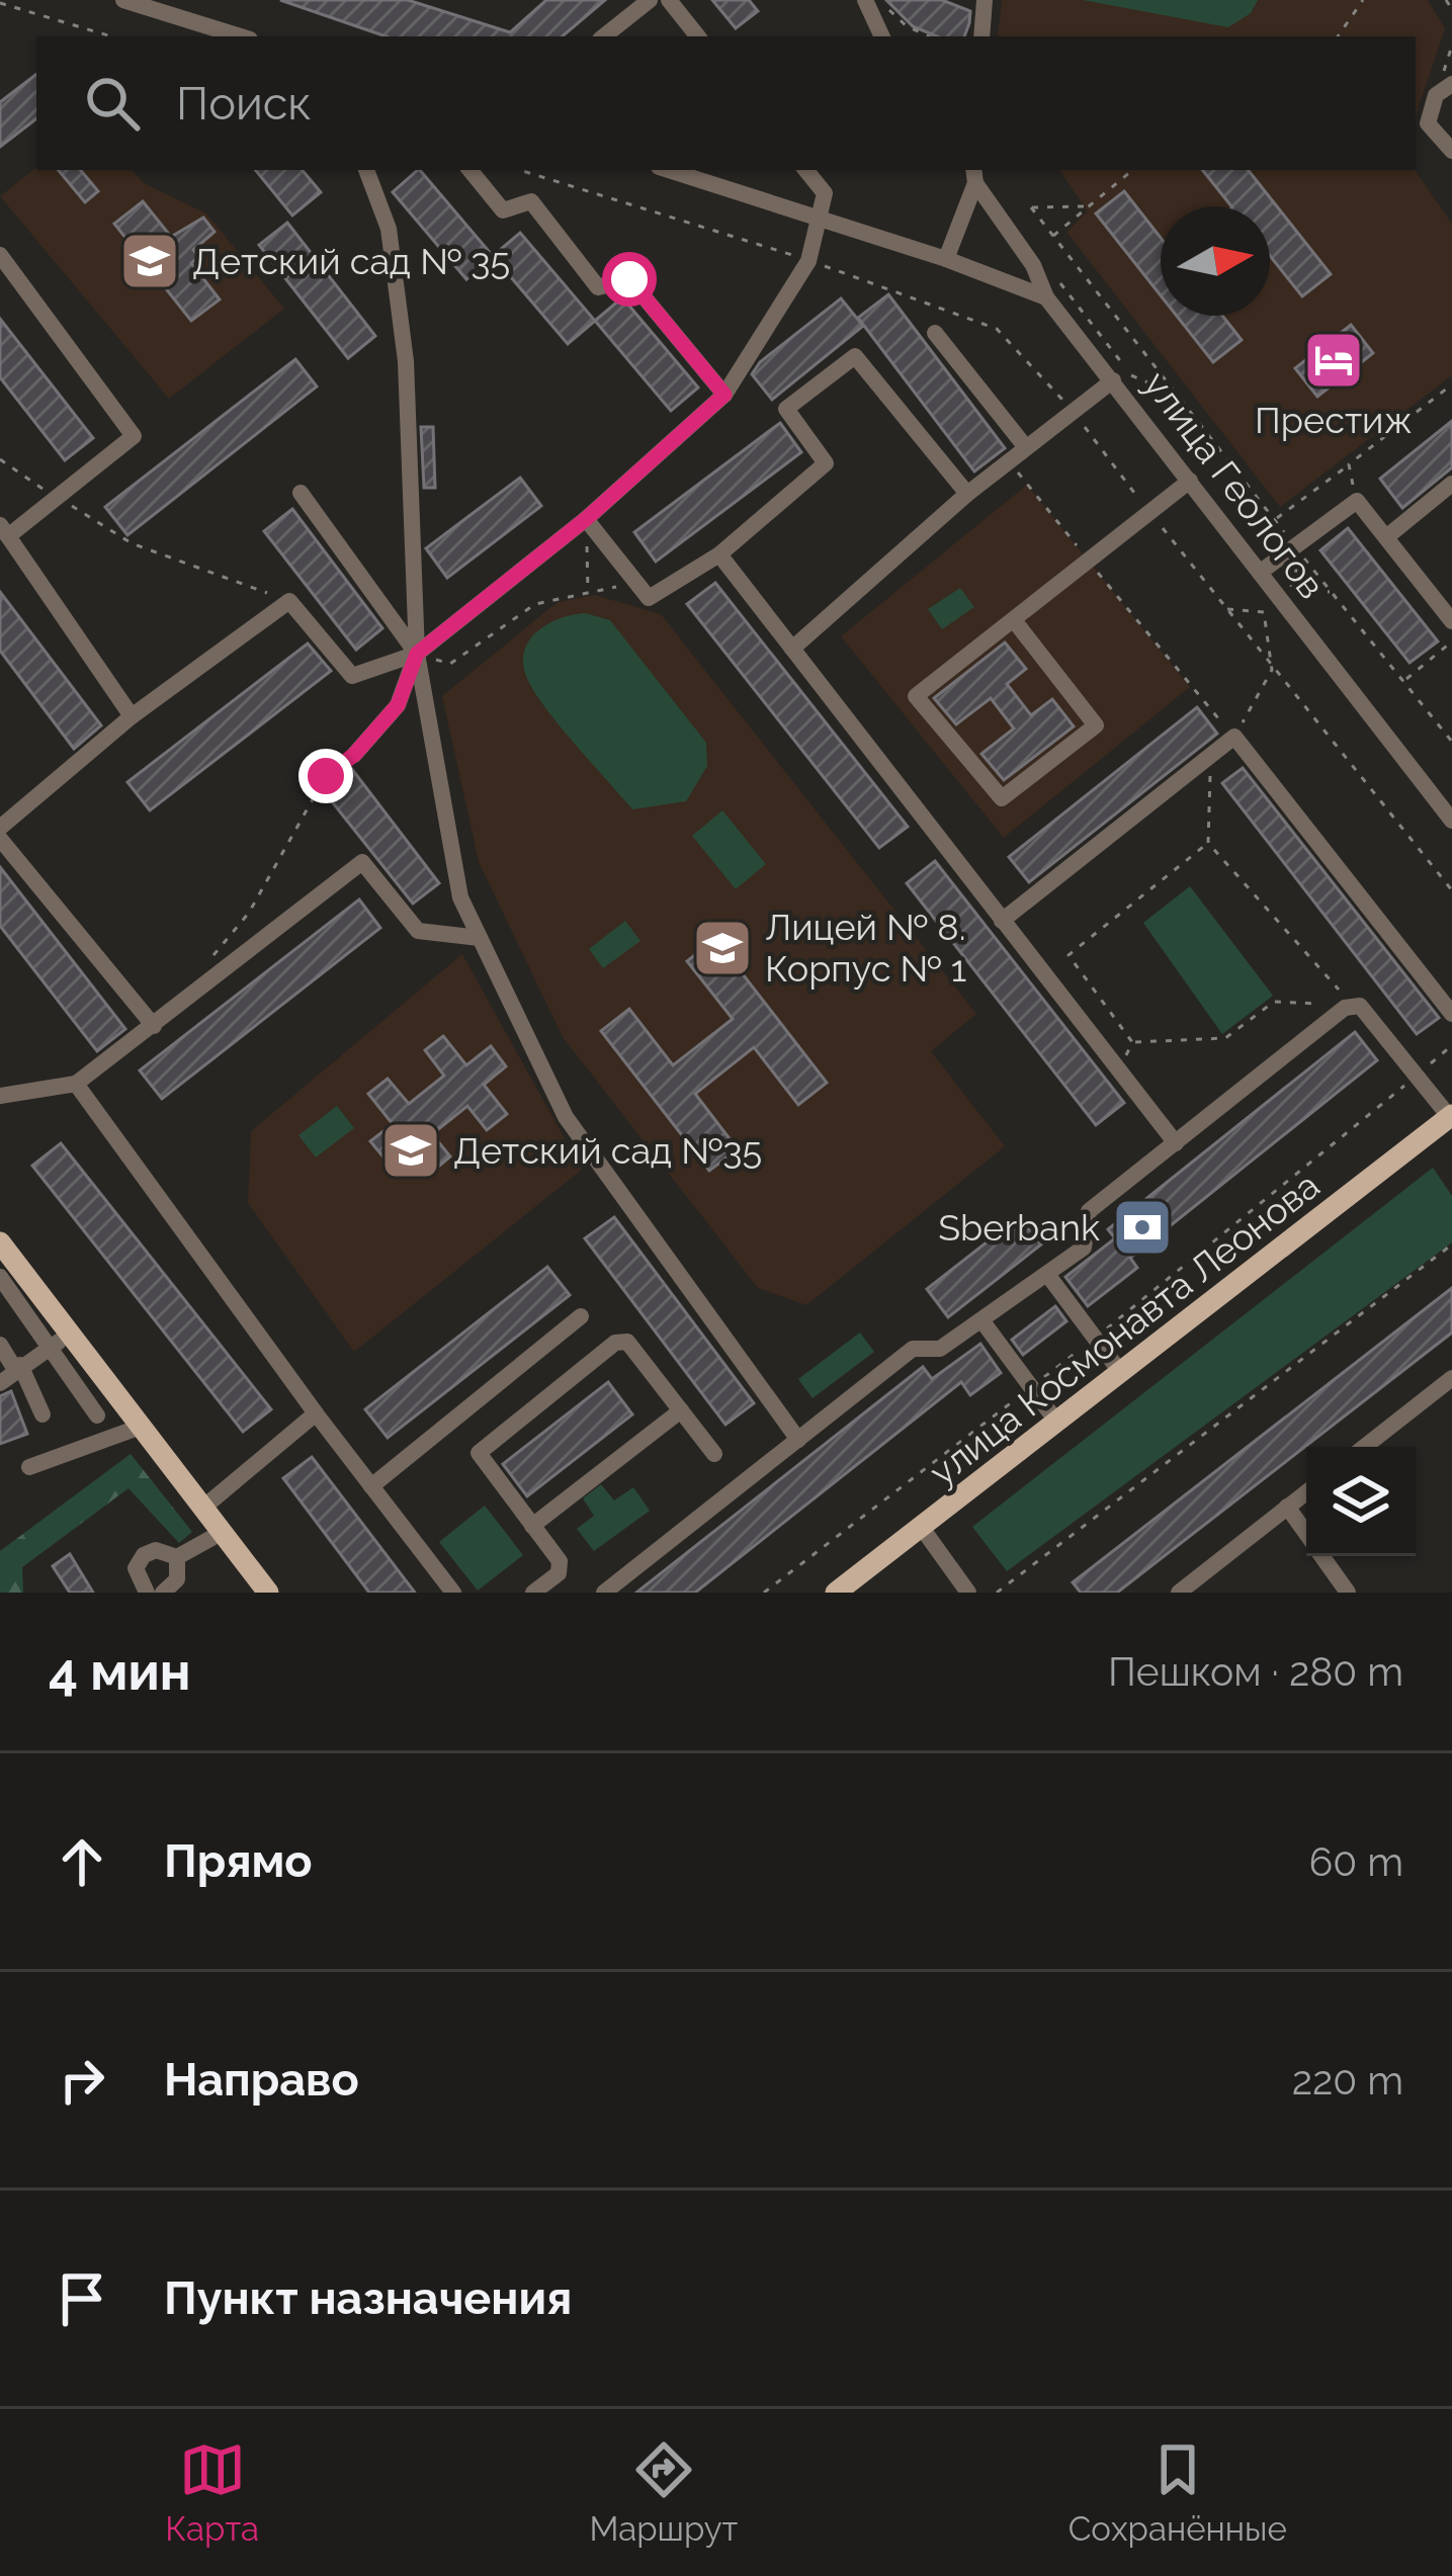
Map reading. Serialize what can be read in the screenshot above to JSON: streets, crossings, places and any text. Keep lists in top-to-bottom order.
{
  "streets": {
    "main road": ["улица Космонавта Леонова"],
    "street": ["улица Геологов"]
  },
  "places": {
    "school or university": ["Детский сад № 35", "Лицей № 8. Корпус № 1", "Детский сад №35"],
    "hotel": ["Престиж"],
    "bank": ["Sberbank"]
  },
  "north": "right",
  "page": {
    "search": "Поиск",
    "heading": ["4 мин", "Пешком · 280 m"],
    "list": [
      ["Прямо", "60 m"],
      ["Направо", "220 m"],
      "Пункт назначения"
    ],
    "nav": ["Карта", "Маршрут", "Сохранённые"]
  }
}
